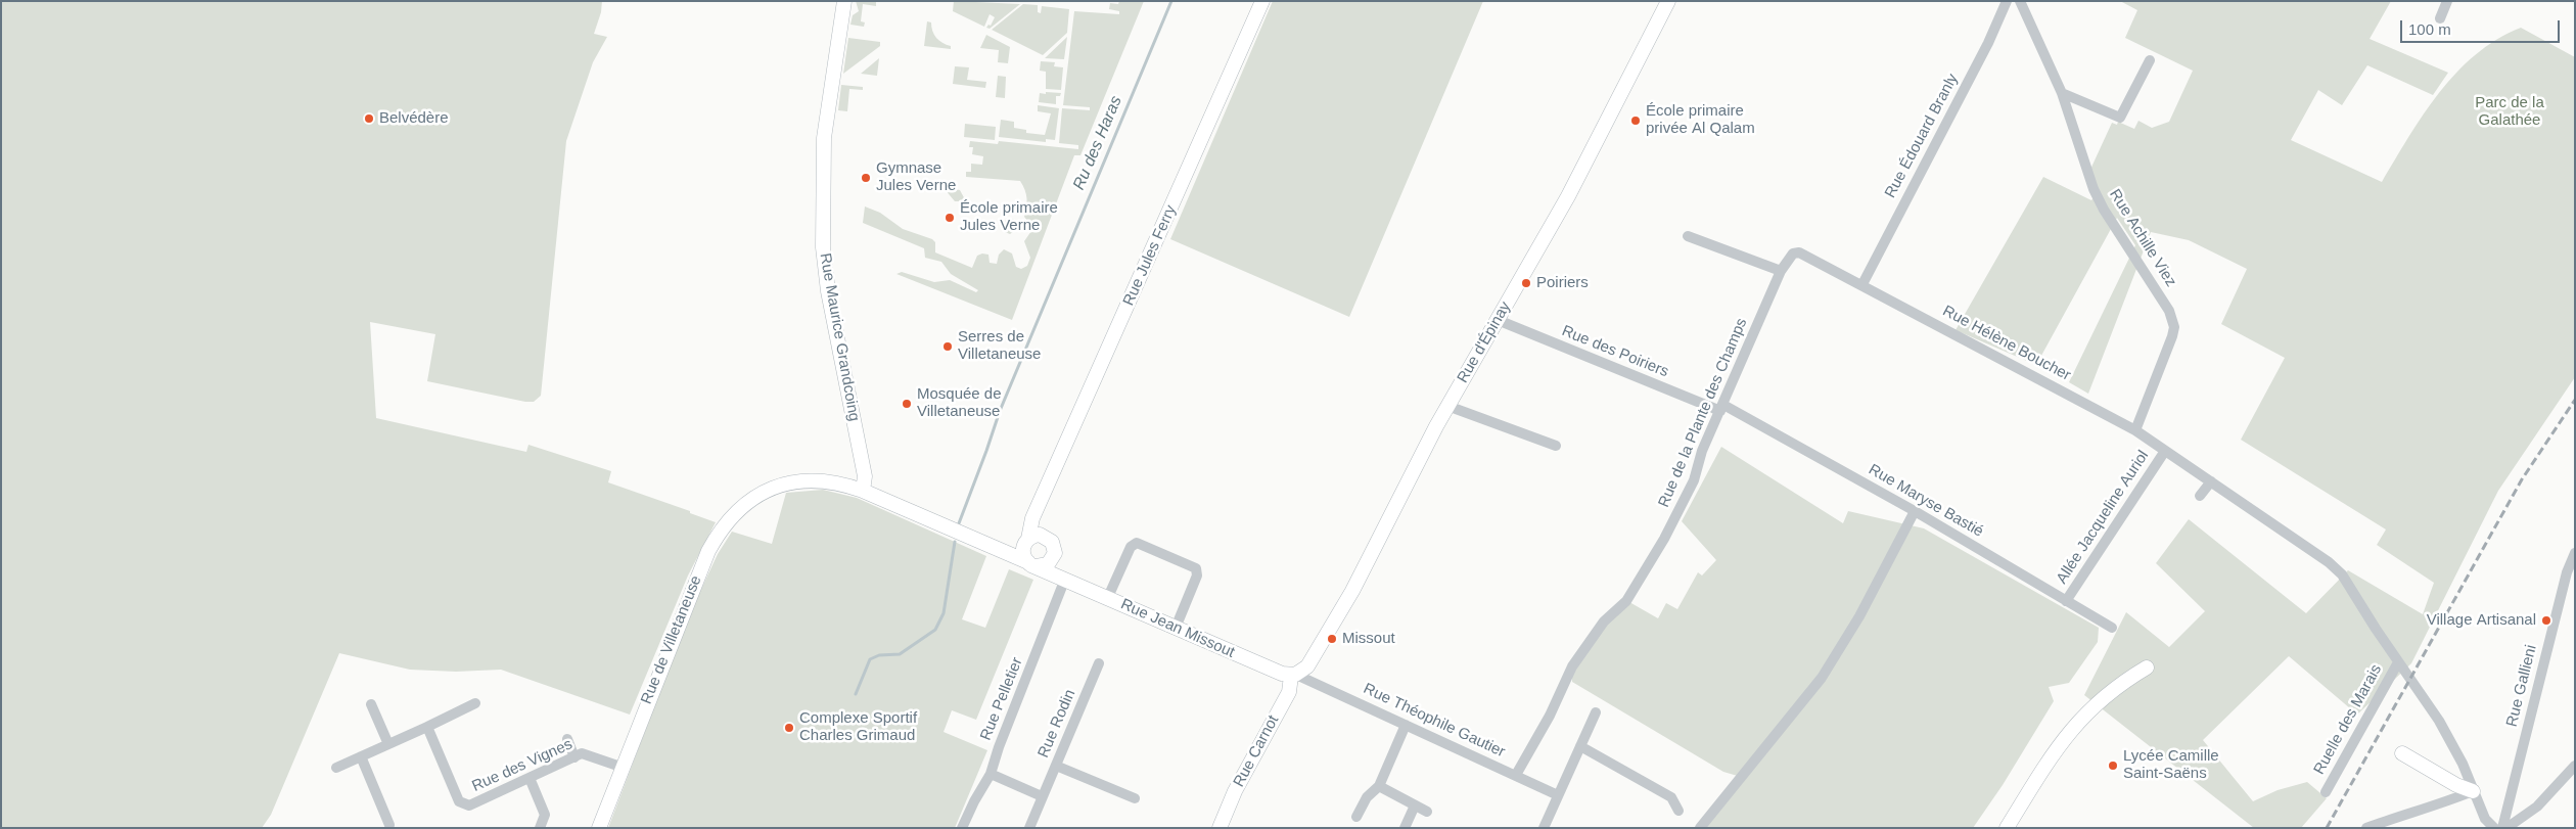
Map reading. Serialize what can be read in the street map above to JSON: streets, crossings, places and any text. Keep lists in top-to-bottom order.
{
  "streets": {
    "street": [
      "Rue Édouard Branly",
      "Rue Achille Viez",
      "Rue Jules Ferry",
      "Rue Maurice Grandcoing",
      "Rue d'Épinay",
      "Rue Hélène Boucher",
      "Rue des Poiriers",
      "Rue de la Plante des Champs",
      "Rue Maryse Bastié",
      "Allée Jacqueline Auriol",
      "Rue Jean Missout",
      "Rue de Villetaneuse",
      "Rue Gallieni",
      "Rue Pelletier",
      "Ruelle des Marais",
      "Rue Théophile Gautier",
      "Rue Rodin",
      "Rue Carnot",
      "Rue des Vignes"
    ]
  },
  "crossings": [
    ["Rue Édouard Branly", "Rue Hélène Boucher"],
    ["Rue Édouard Branly", "Rue de la Plante des Champs"],
    ["Rue Achille Viez", "Rue Hélène Boucher"],
    ["Rue Jules Ferry", "Rue Jean Missout"],
    ["Rue Maurice Grandcoing", "Rue Jean Missout"],
    ["Rue d'Épinay", "Rue des Poiriers"],
    ["Rue d'Épinay", "Rue Jean Missout"],
    ["Rue d'Épinay", "Rue Théophile Gautier"],
    ["Rue d'Épinay", "Rue Carnot"],
    ["Rue Hélène Boucher", "Rue de la Plante des Champs"],
    ["Rue des Poiriers", "Rue de la Plante des Champs"],
    ["Rue des Poiriers", "Rue Maryse Bastié"],
    ["Rue de la Plante des Champs", "Rue Maryse Bastié"],
    ["Rue de la Plante des Champs", "Rue Théophile Gautier"],
    ["Rue Maryse Bastié", "Allée Jacqueline Auriol"],
    ["Rue Jean Missout", "Rue de Villetaneuse"],
    ["Rue Jean Missout", "Rue Pelletier"],
    ["Rue Jean Missout", "Rue Théophile Gautier"],
    ["Rue Jean Missout", "Rue Carnot"],
    ["Rue de Villetaneuse", "Rue des Vignes"],
    ["Rue Théophile Gautier", "Rue Carnot"]
  ],
  "water": ["Ru des Haras"],
  "parks": ["Parc de la Galathée"],
  "places": [
    "Belvédère",
    "École primaire privée Al Qalam",
    "Gymnase Jules Verne",
    "École primaire Jules Verne",
    "Poiriers",
    "Serres de Villetaneuse",
    "Mosquée de Villetaneuse",
    "Village Artisanal",
    "Missout",
    "Complexe Sportif Charles Grimaud",
    "Lycée Camille Saint-Saëns"
  ],
  "scale_bar": "100 m"
}
